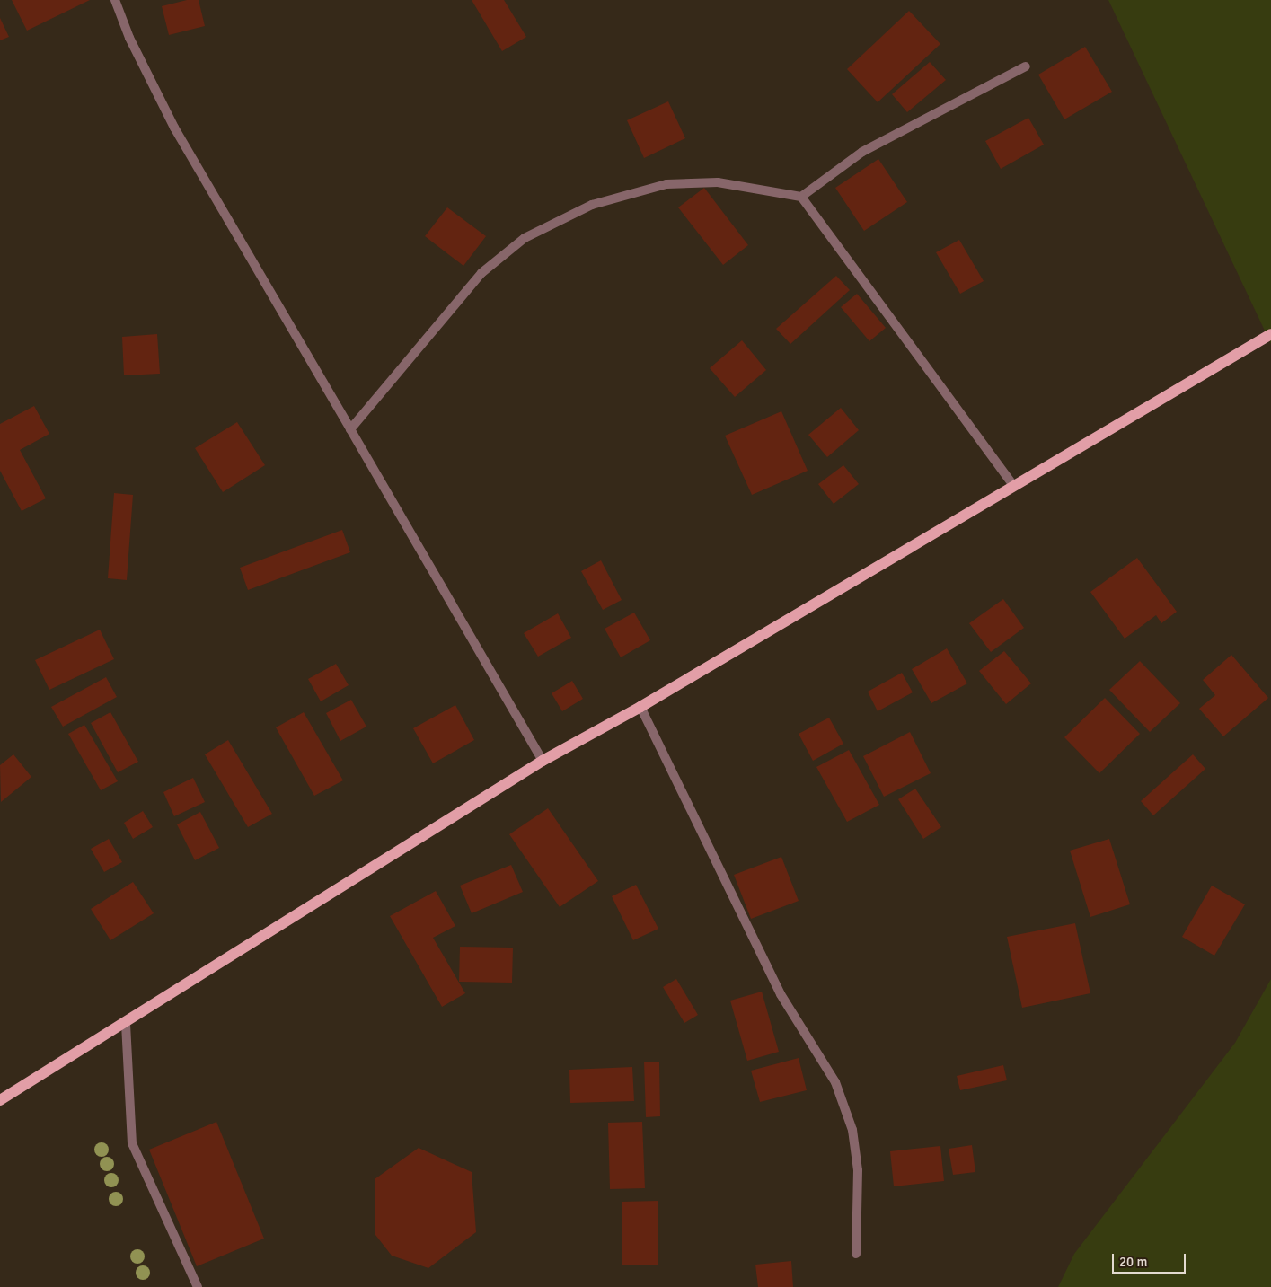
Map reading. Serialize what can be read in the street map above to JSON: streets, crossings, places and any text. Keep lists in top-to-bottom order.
{
  "scale_bar": "20 m"
}
